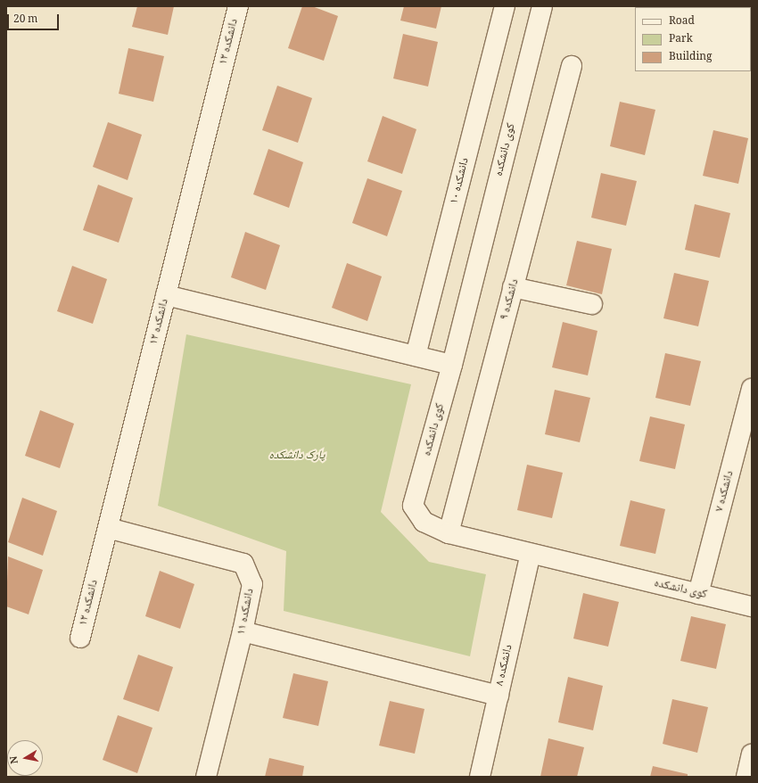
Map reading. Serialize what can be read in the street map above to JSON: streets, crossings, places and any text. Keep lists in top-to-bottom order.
{
  "streets": {
    "street": [
      "دانشکده ۱۲",
      "کوی دانشکده",
      "دانشکده ۱۰",
      "دانشکده ۹",
      "دانشکده ۷",
      "دانشکده ۱۱",
      "دانشکده ۸"
    ]
  },
  "crossings": [
    ["دانشکده ۱۲", "دانشکده ۱۱"],
    ["کوی دانشکده", "دانشکده ۹"],
    ["کوی دانشکده", "دانشکده ۷"],
    ["کوی دانشکده", "دانشکده ۸"]
  ],
  "parks": ["پارک دانشکده"],
  "legend": ["Road", "Park", "Building"],
  "scale_bar": "20 m",
  "north": "left"
}
